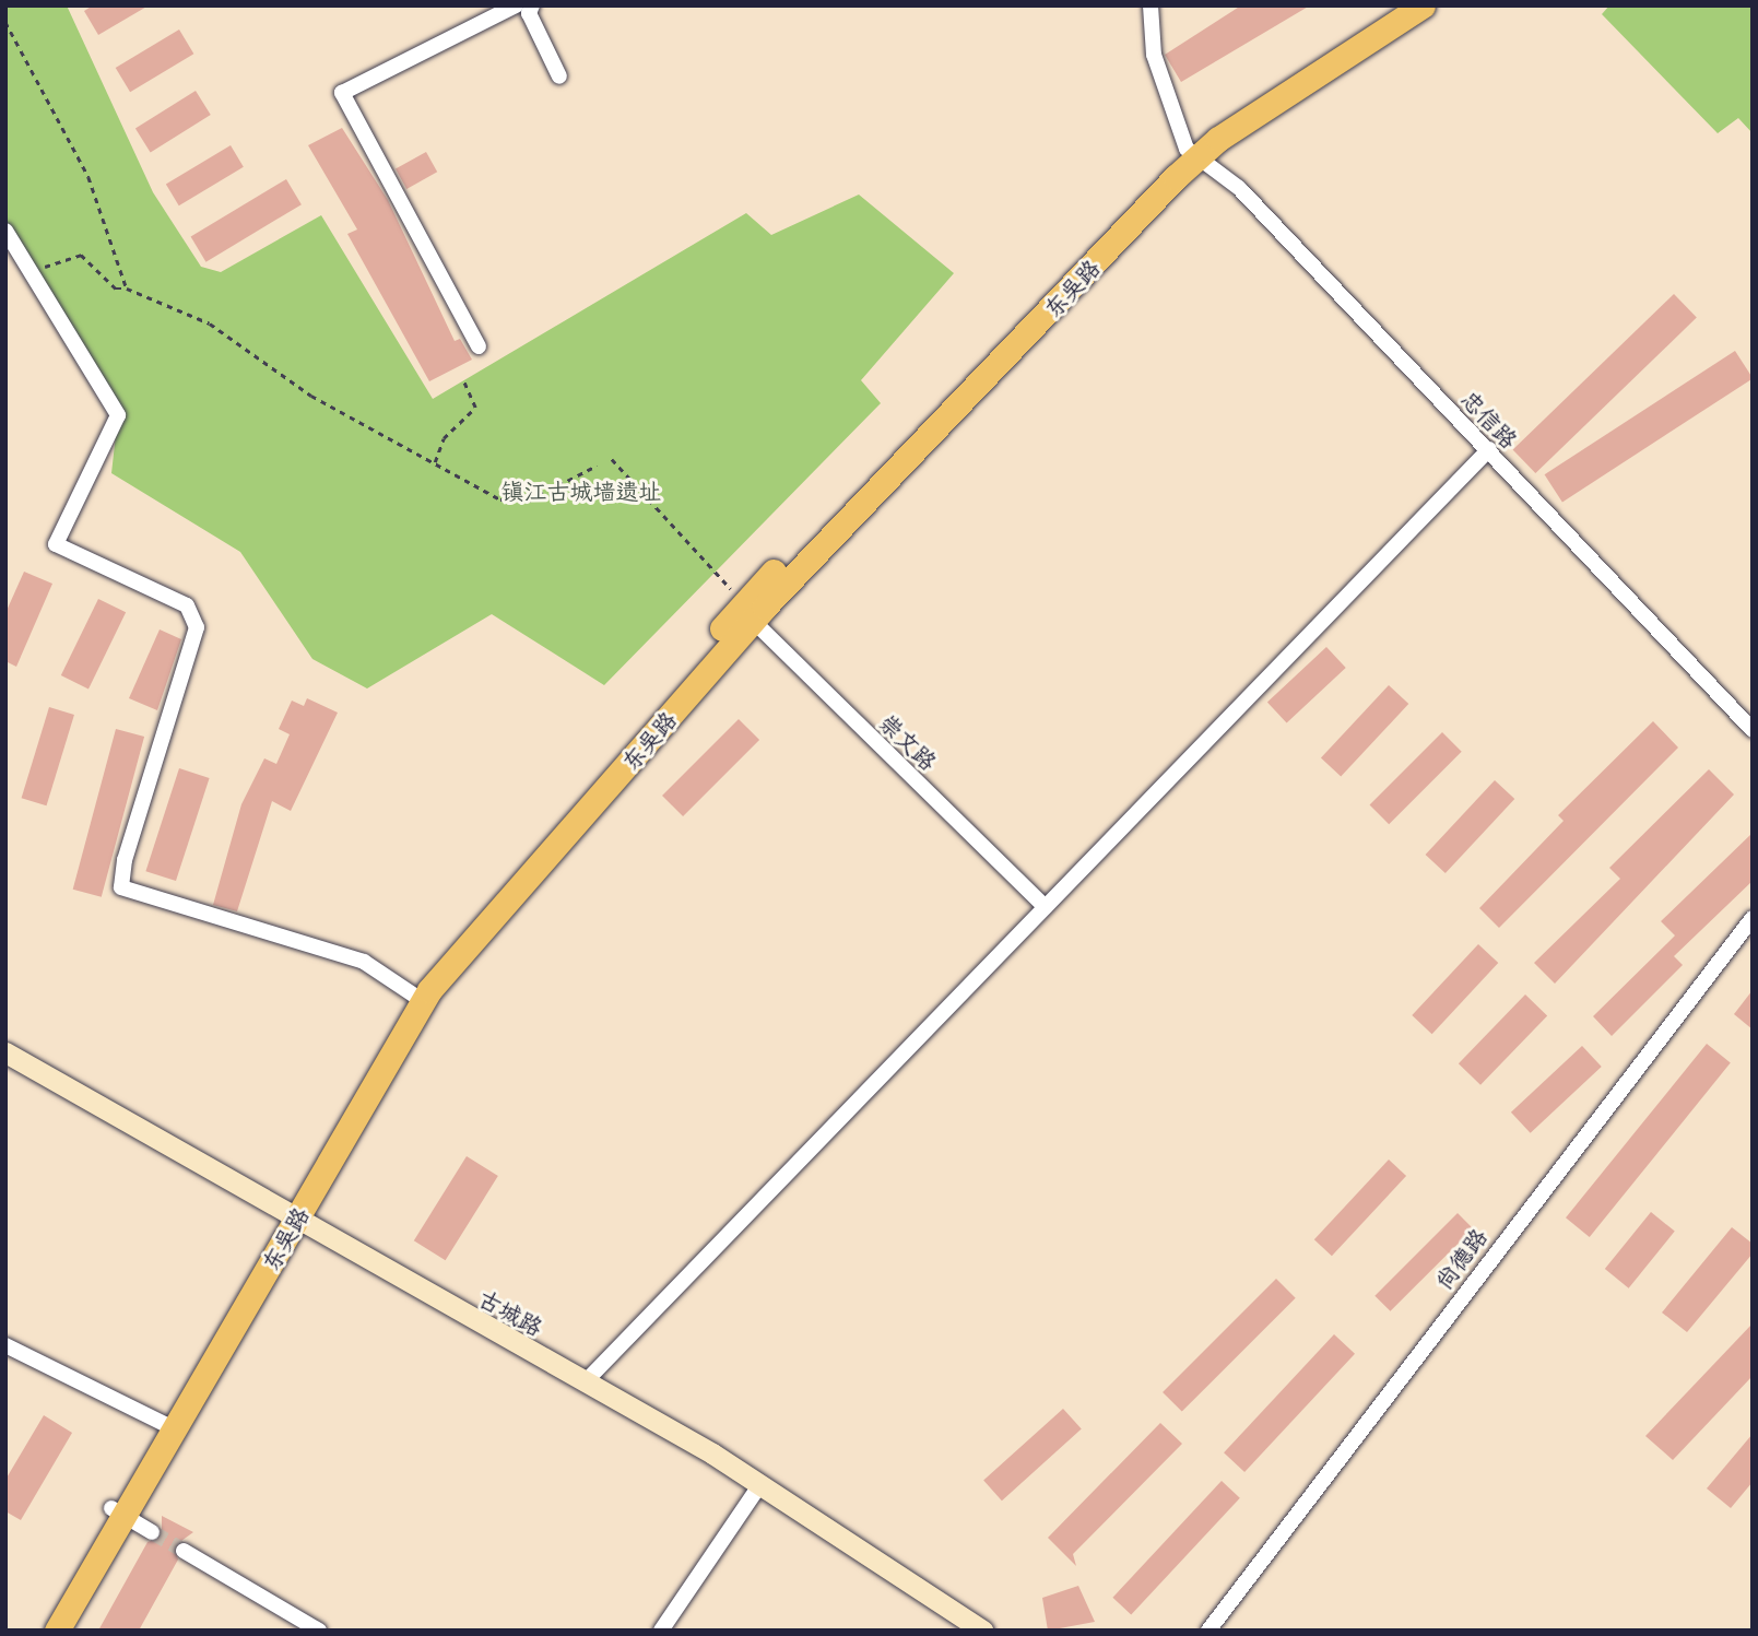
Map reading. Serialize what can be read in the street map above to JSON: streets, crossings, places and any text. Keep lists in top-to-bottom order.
{
  "streets": {
    "main road": ["东吴路"],
    "street": [
      "忠信路",
      "崇文路",
      "尚德路",
      "古城路"
    ]
  },
  "crossings": [
    ["东吴路", "忠信路"],
    ["东吴路", "崇文路"],
    ["东吴路", "古城路"]
  ],
  "parks": ["镇江古城墙遗址"]
}
